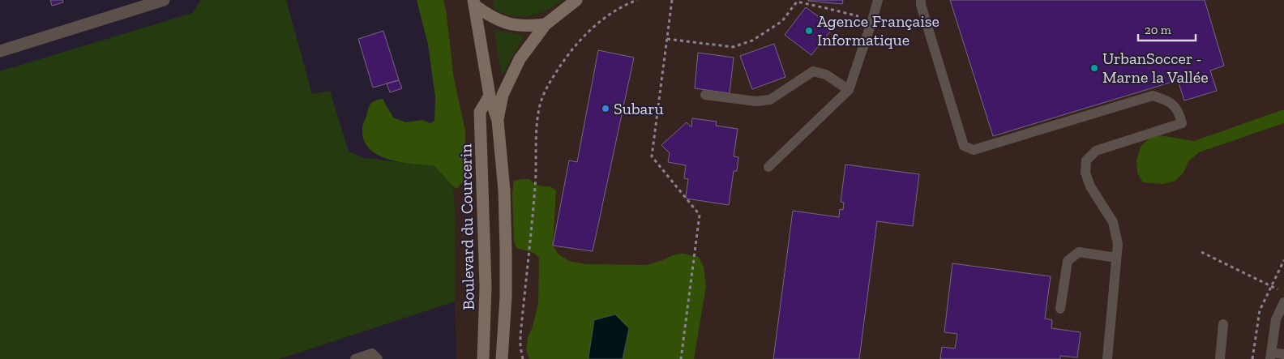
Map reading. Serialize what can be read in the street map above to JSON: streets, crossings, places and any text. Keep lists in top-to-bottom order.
{
  "streets": {
    "main road": ["Boulevard du Courcerin"]
  },
  "places": ["Agence Française Informatique", "UrbanSoccer - Marne la Vallée", "Subaru"],
  "scale_bar": "20 m"
}
